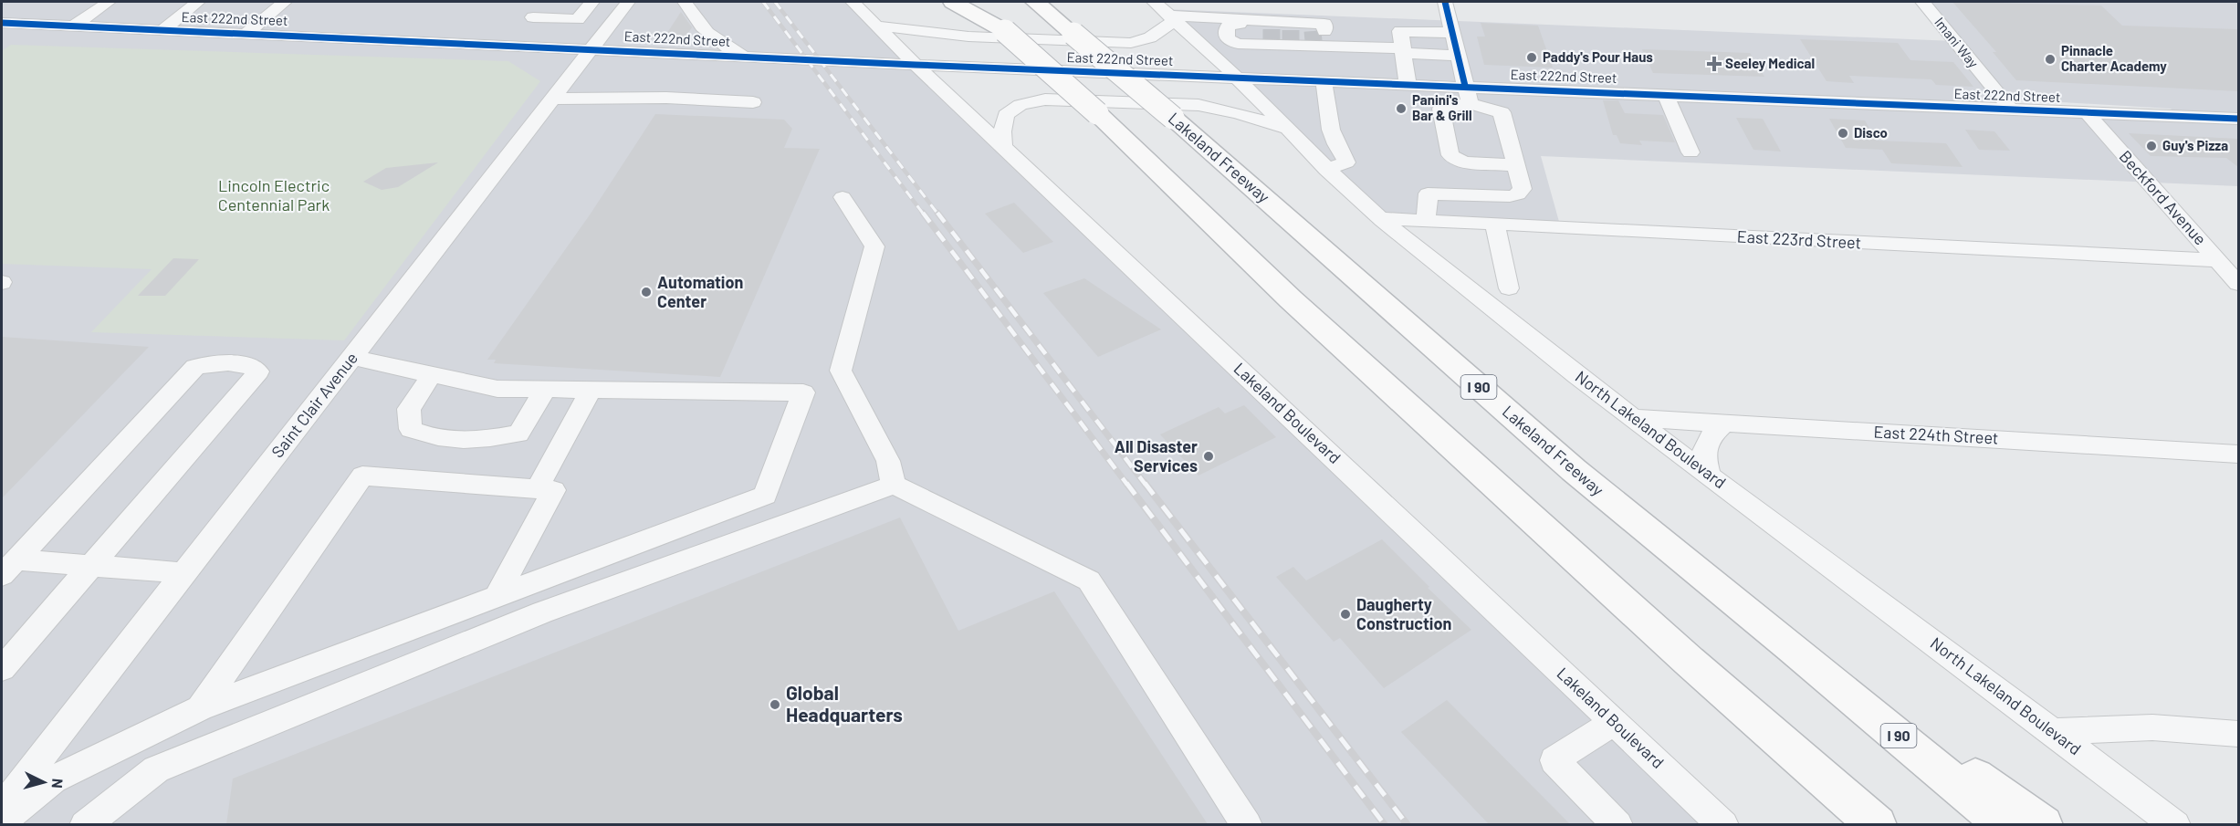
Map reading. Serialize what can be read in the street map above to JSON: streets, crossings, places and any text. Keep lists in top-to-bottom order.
{
  "streets": {
    "highway": ["Lakeland Freeway", "I 90"],
    "street": [
      "East 222nd Street",
      "Imani Way",
      "Beckford Avenue",
      "East 223rd Street",
      "Saint Clair Avenue",
      "Lakeland Boulevard",
      "North Lakeland Boulevard",
      "East 224th Street"
    ]
  },
  "crossings": [
    ["East 222nd Street", "Imani Way"],
    ["East 222nd Street", "Beckford Avenue"],
    ["East 222nd Street", "Saint Clair Avenue"],
    ["East 222nd Street", "Lakeland Boulevard"],
    ["East 222nd Street", "North Lakeland Boulevard"],
    ["Beckford Avenue", "East 223rd Street"],
    ["East 223rd Street", "North Lakeland Boulevard"],
    ["North Lakeland Boulevard", "East 224th Street"]
  ],
  "parks": ["Lincoln Electric Centennial Park"],
  "places": {
    "other": [
      "Paddy's Pour Haus",
      "Pinnacle Charter Academy",
      "Panini's Bar & Grill",
      "Disco",
      "Guy's Pizza",
      "Automation Center",
      "All Disaster Services",
      "Daugherty Construction",
      "Global Headquarters"
    ],
    "health": ["Seeley Medical"]
  },
  "north": "right"
}
